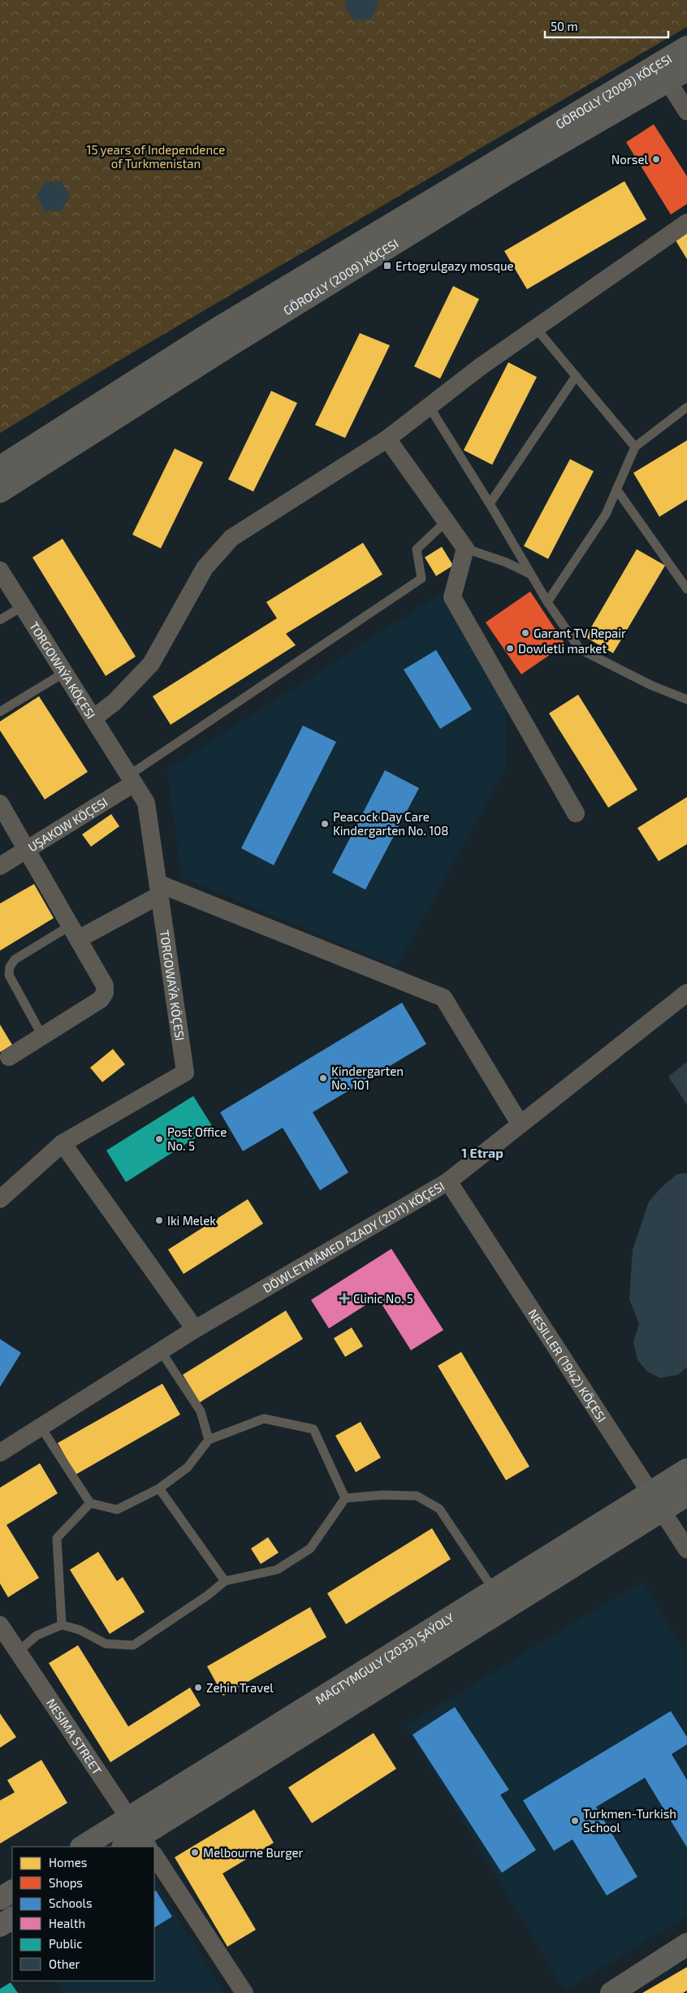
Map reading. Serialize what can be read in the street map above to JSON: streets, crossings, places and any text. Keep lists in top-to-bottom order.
{
  "streets": {
    "street": [
      "GÖROGLY (2009) KÖÇESI",
      "TORGOWAÝA KÖÇESI",
      "UŞAKOW KÖÇESI",
      "DÖWLETMÄMED AZADY (2011) KÖÇESI",
      "NESILLER (1942) KÖÇESI",
      "MAGTYMGULY (2033) ŞAÝOLY",
      "NESIMA STREET"
    ]
  },
  "crossings": [
    ["TORGOWAÝA KÖÇESI", "UŞAKOW KÖÇESI"],
    ["DÖWLETMÄMED AZADY (2011) KÖÇESI", "NESILLER (1942) KÖÇESI"],
    ["NESILLER (1942) KÖÇESI", "MAGTYMGULY (2033) ŞAÝOLY"],
    ["MAGTYMGULY (2033) ŞAÝOLY", "NESIMA STREET"]
  ],
  "districts": ["1 Etrap"],
  "parks": ["15 years of Independence of Turkmenistan"],
  "places": {
    "other": [
      "Norsel",
      "Garant TV Repair",
      "Dowletli market",
      "Peacock Day Care Kindergarten No. 108",
      "Kindergarten No. 101",
      "Post Office No. 5",
      "Iki Melek",
      "Zehin Travel",
      "Turkmen-Turkish School",
      "Melbourne Burger"
    ],
    "transit": ["Ertogrulgazy mosque"],
    "health": ["Clinic No. 5"]
  },
  "legend": [
    "Homes",
    "Shops",
    "Schools",
    "Health",
    "Public",
    "Other"
  ],
  "scale_bar": "50 m"
}
